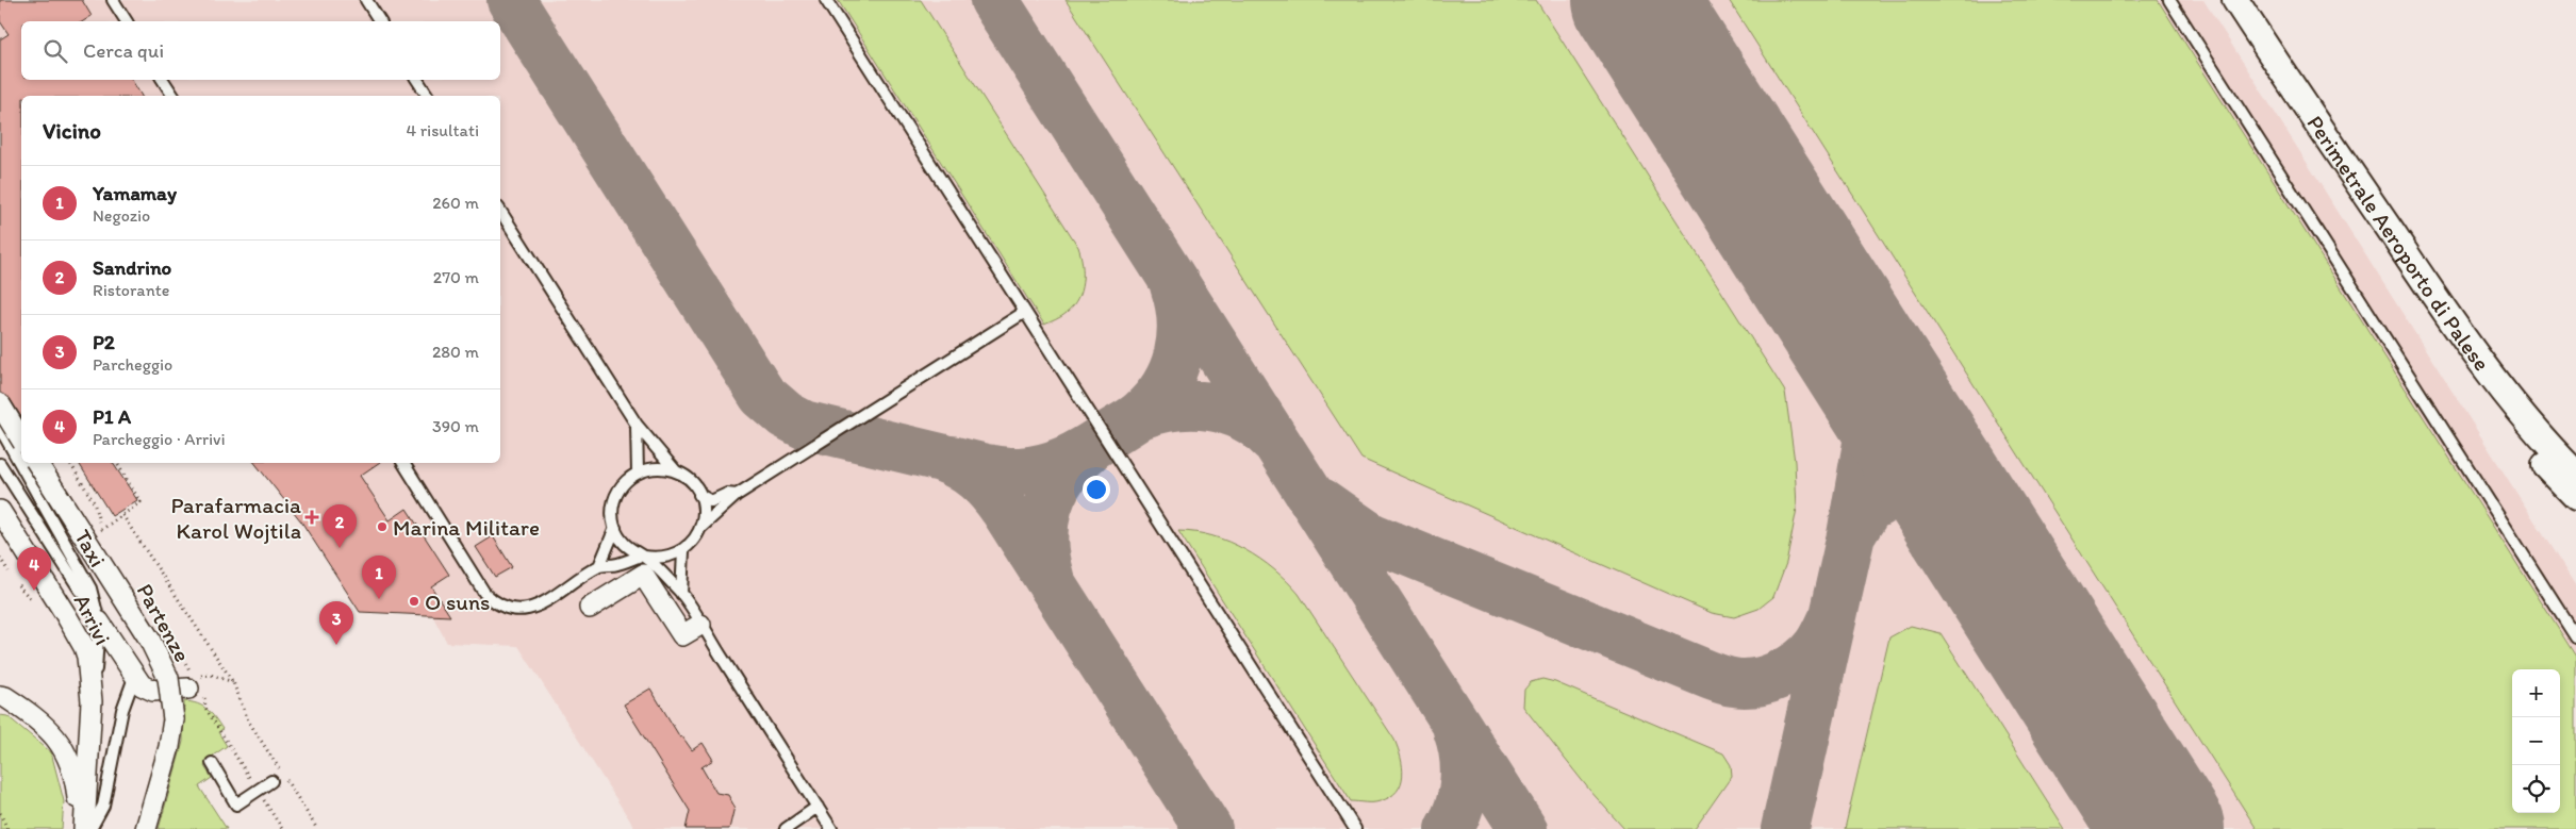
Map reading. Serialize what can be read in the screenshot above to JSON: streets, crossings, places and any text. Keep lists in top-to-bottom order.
{
  "streets": {
    "street": ["Perimetrale Aeroporto di Palese", "Arrivi", "Partenze"],
    "lane": ["Taxi"]
  },
  "crossings": [
    ["Taxi", "Arrivi"]
  ],
  "places": {
    "health": ["Parafarmacia Karol Wojtila"],
    "other": ["Marina Militare", "O suns"]
  },
  "page": {
    "search": "Cerca qui",
    "heading": ["Vicino", "4 risultati"],
    "list": [
      {
        "mark": "1",
        "name": "Yamamay",
        "note": "Negozio",
        "value": "260 m"
      },
      {
        "mark": "2",
        "name": "Sandrino",
        "note": "Ristorante",
        "value": "270 m"
      },
      {
        "mark": "3",
        "name": "P2",
        "note": "Parcheggio",
        "value": "280 m"
      },
      {
        "mark": "4",
        "name": "P1 A",
        "note": "Parcheggio · Arrivi",
        "value": "390 m"
      }
    ],
    "pins": [
      "2",
      "4",
      "1",
      "3"
    ],
    "map_buttons": ["+", "−"]
  }
}
